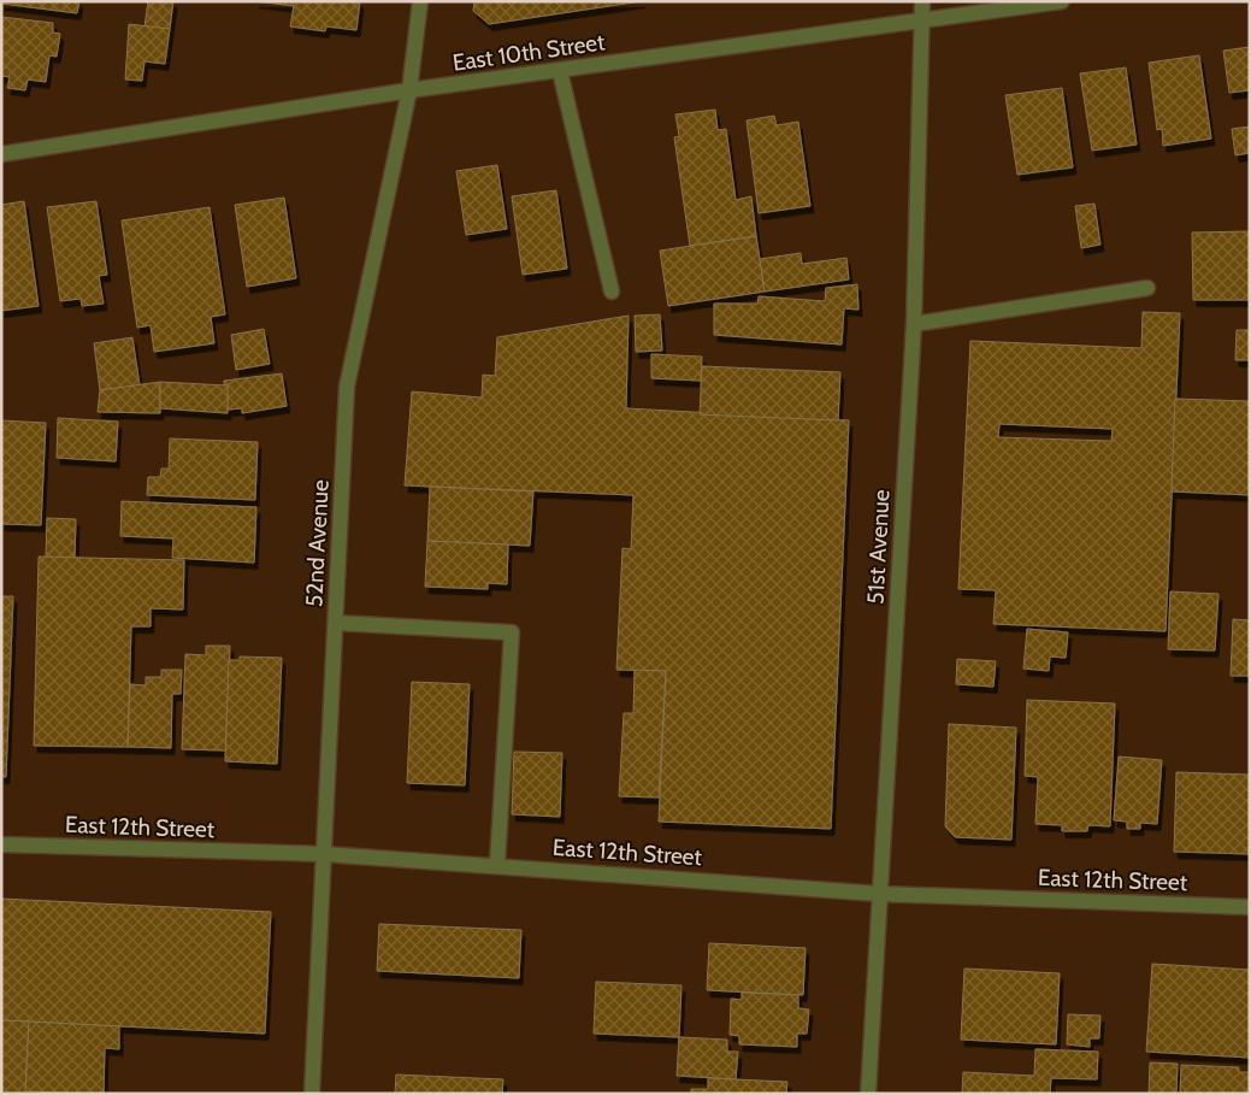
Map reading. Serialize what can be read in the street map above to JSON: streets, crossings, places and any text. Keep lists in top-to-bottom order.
{
  "streets": {
    "street": [
      "East 10th Street",
      "52nd Avenue",
      "51st Avenue",
      "East 12th Street"
    ]
  },
  "crossings": [
    ["East 10th Street", "52nd Avenue"],
    ["East 10th Street", "51st Avenue"],
    ["52nd Avenue", "East 12th Street"],
    ["51st Avenue", "East 12th Street"]
  ]
}
